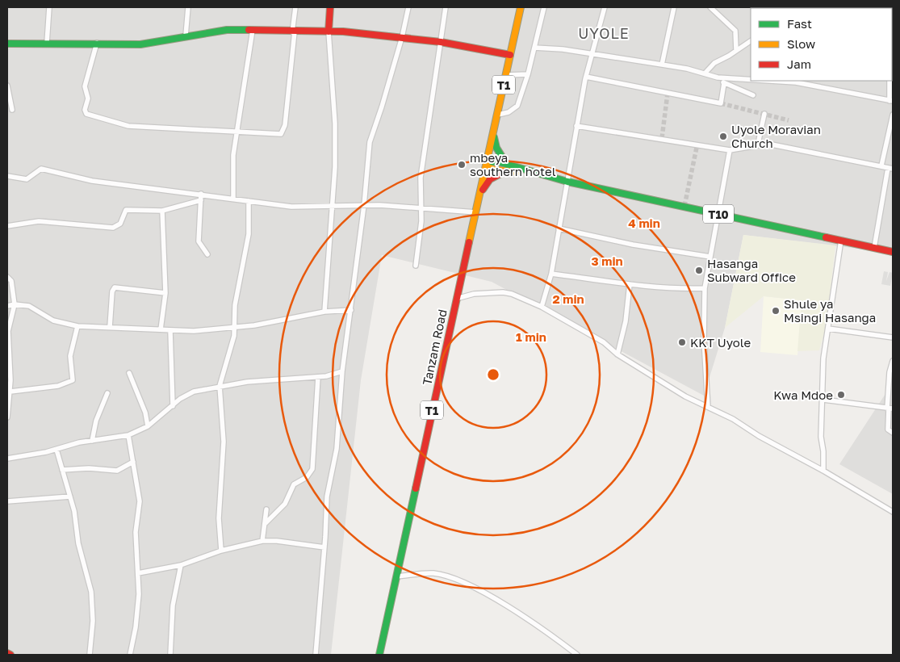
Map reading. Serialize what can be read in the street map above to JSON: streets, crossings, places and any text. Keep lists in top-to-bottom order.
{
  "streets": {
    "main road": ["T1", "T10", "Tanzam Road"]
  },
  "crossings": [
    ["T1", "T10"],
    ["T1", "Tanzam Road"],
    ["T10", "Tanzam Road"]
  ],
  "districts": ["UYOLE"],
  "places": [
    "Uyole Moravian Church",
    "mbeya southern hotel",
    "Hasanga Subward Office",
    "Shule ya Msingi Hasanga",
    "KKT Uyole",
    "Kwa Mdoe"
  ],
  "legend": ["Fast", "Slow", "Jam"],
  "rings": [
    "4 min",
    "3 min",
    "2 min",
    "1 min"
  ]
}
